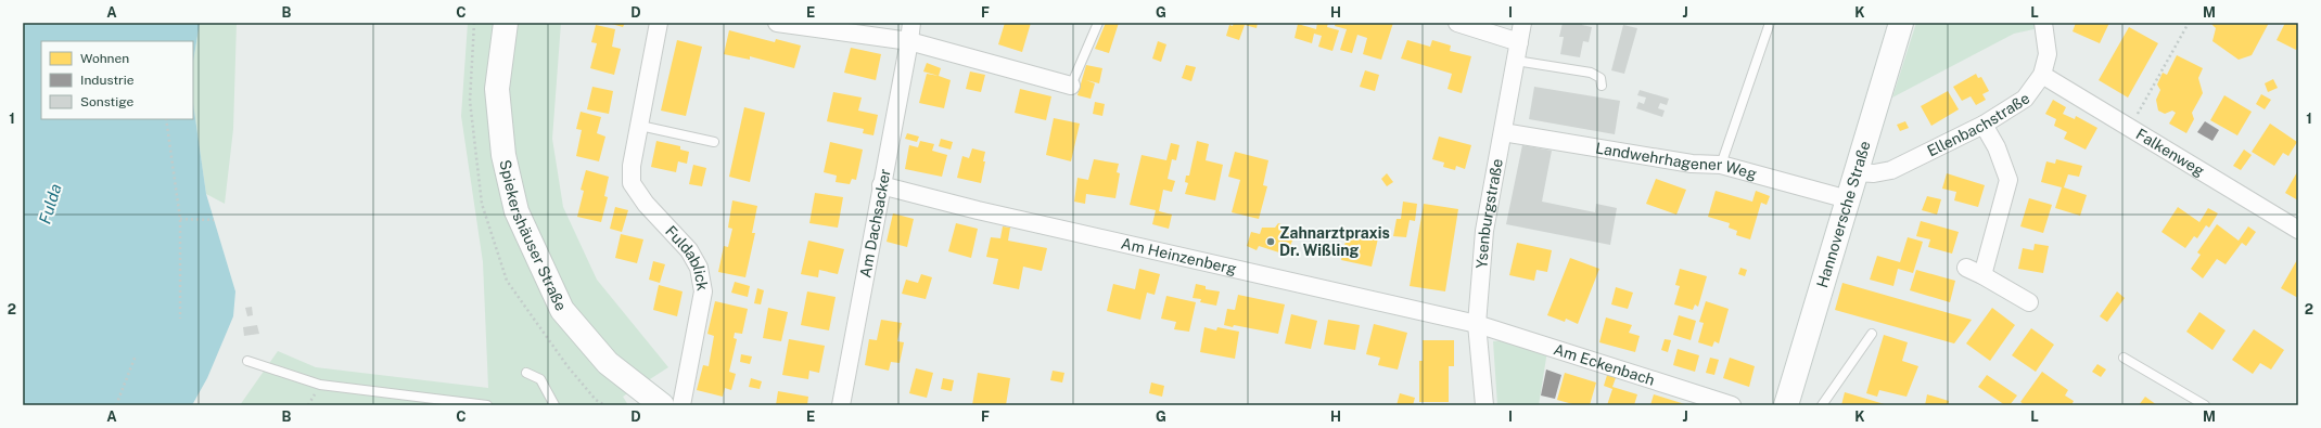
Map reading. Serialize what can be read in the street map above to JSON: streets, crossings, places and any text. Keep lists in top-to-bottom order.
{
  "streets": {
    "street": [
      "Ellenbachstraße",
      "Falkenweg",
      "Landwehrhagener Weg",
      "Ysenburgstraße",
      "Hannoversche Straße",
      "Am Dachsacker",
      "Spiekershäuser Straße",
      "Am Heinzenberg",
      "Fuldablick",
      "Am Eckenbach"
    ]
  },
  "crossings": [
    ["Ellenbachstraße", "Falkenweg"],
    ["Ellenbachstraße", "Hannoversche Straße"],
    ["Landwehrhagener Weg", "Ysenburgstraße"],
    ["Landwehrhagener Weg", "Hannoversche Straße"],
    ["Ysenburgstraße", "Am Heinzenberg"],
    ["Ysenburgstraße", "Am Eckenbach"],
    ["Am Dachsacker", "Am Heinzenberg"],
    ["Am Heinzenberg", "Am Eckenbach"]
  ],
  "water": ["Fulda"],
  "places": ["Zahnarztpraxis Dr. Wißling"],
  "legend": ["Wohnen", "Industrie", "Sonstige"],
  "grid": {
    "columns": [
      "A",
      "B",
      "C",
      "D",
      "E",
      "F",
      "G",
      "H",
      "I",
      "J",
      "K",
      "L",
      "M"
    ],
    "rows": ["1", "2"]
  }
}
